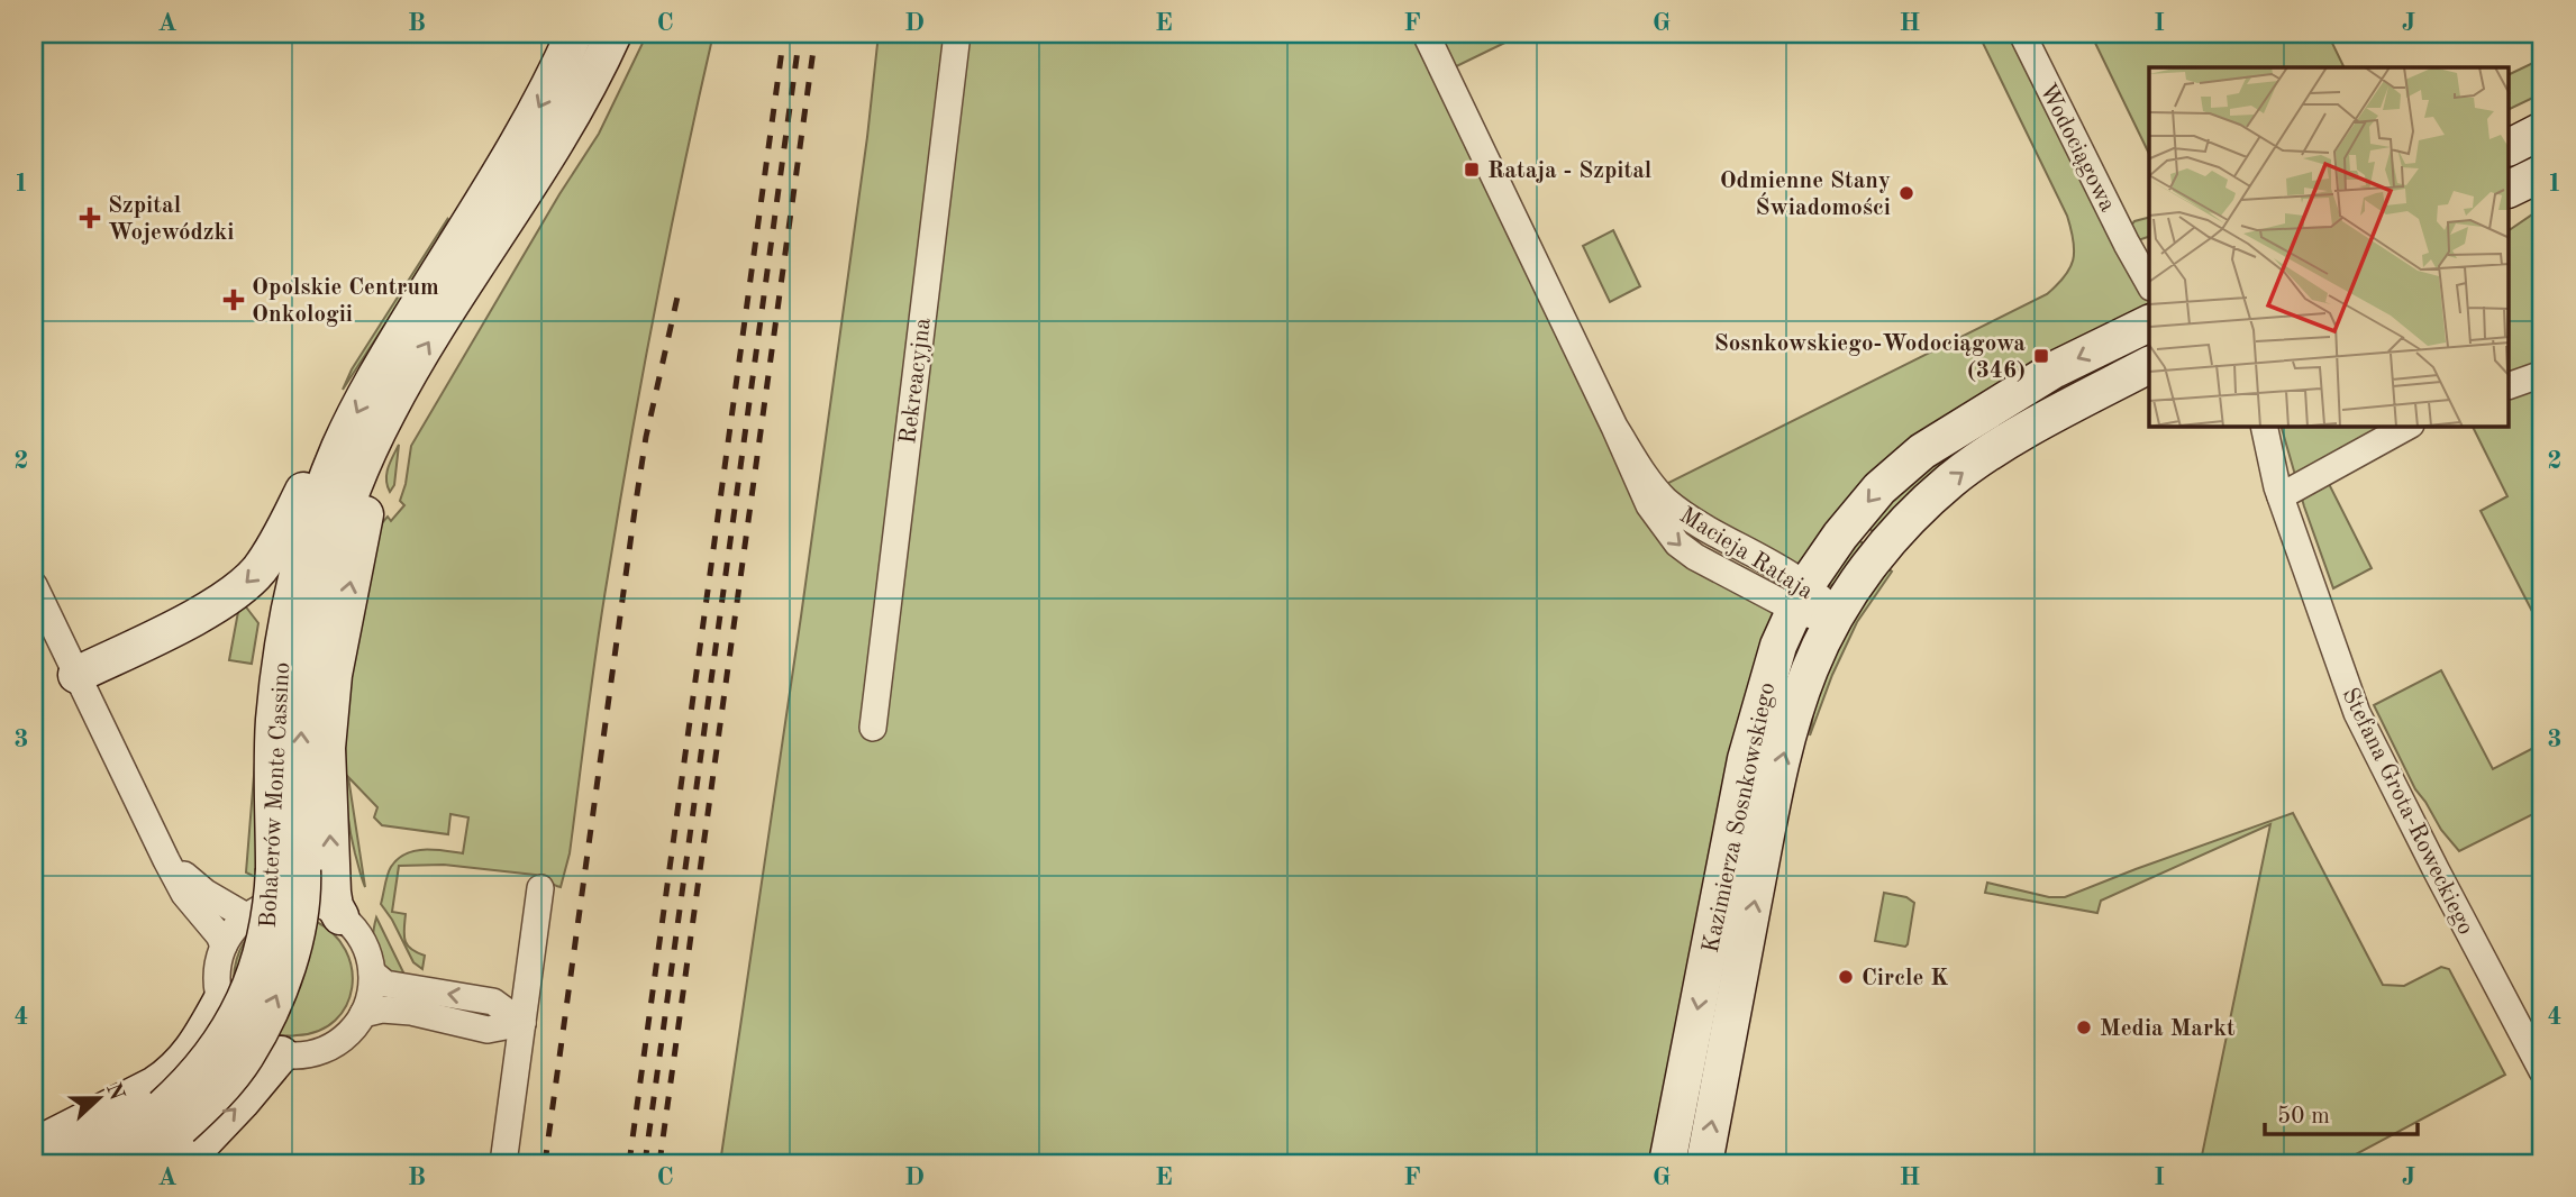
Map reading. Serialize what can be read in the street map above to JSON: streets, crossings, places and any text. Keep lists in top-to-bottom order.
{
  "streets": {
    "main road": ["Bohaterów Monte Cassino", "Kazimierza Sosnkowskiego"],
    "street": [
      "Wodociągowa",
      "Rekreacyjna",
      "Macieja Rataja",
      "Stefana Grota-Roweckiego"
    ]
  },
  "crossings": [
    ["Macieja Rataja", "Kazimierza Sosnkowskiego"]
  ],
  "places": {
    "transit": ["Rataja - Szpital", "Sosnkowskiego-Wodociągowa (346)"],
    "other": ["Odmienne Stany Świadomości", "Circle K", "Media Markt"],
    "health": ["Szpital Wojewódzki", "Opolskie Centrum Onkologii"]
  },
  "scale_bar": "50 m",
  "north": "right",
  "grid": {
    "columns": [
      "A",
      "B",
      "C",
      "D",
      "E",
      "F",
      "G",
      "H",
      "I",
      "J"
    ],
    "rows": [
      "1",
      "2",
      "3",
      "4"
    ]
  }
}
